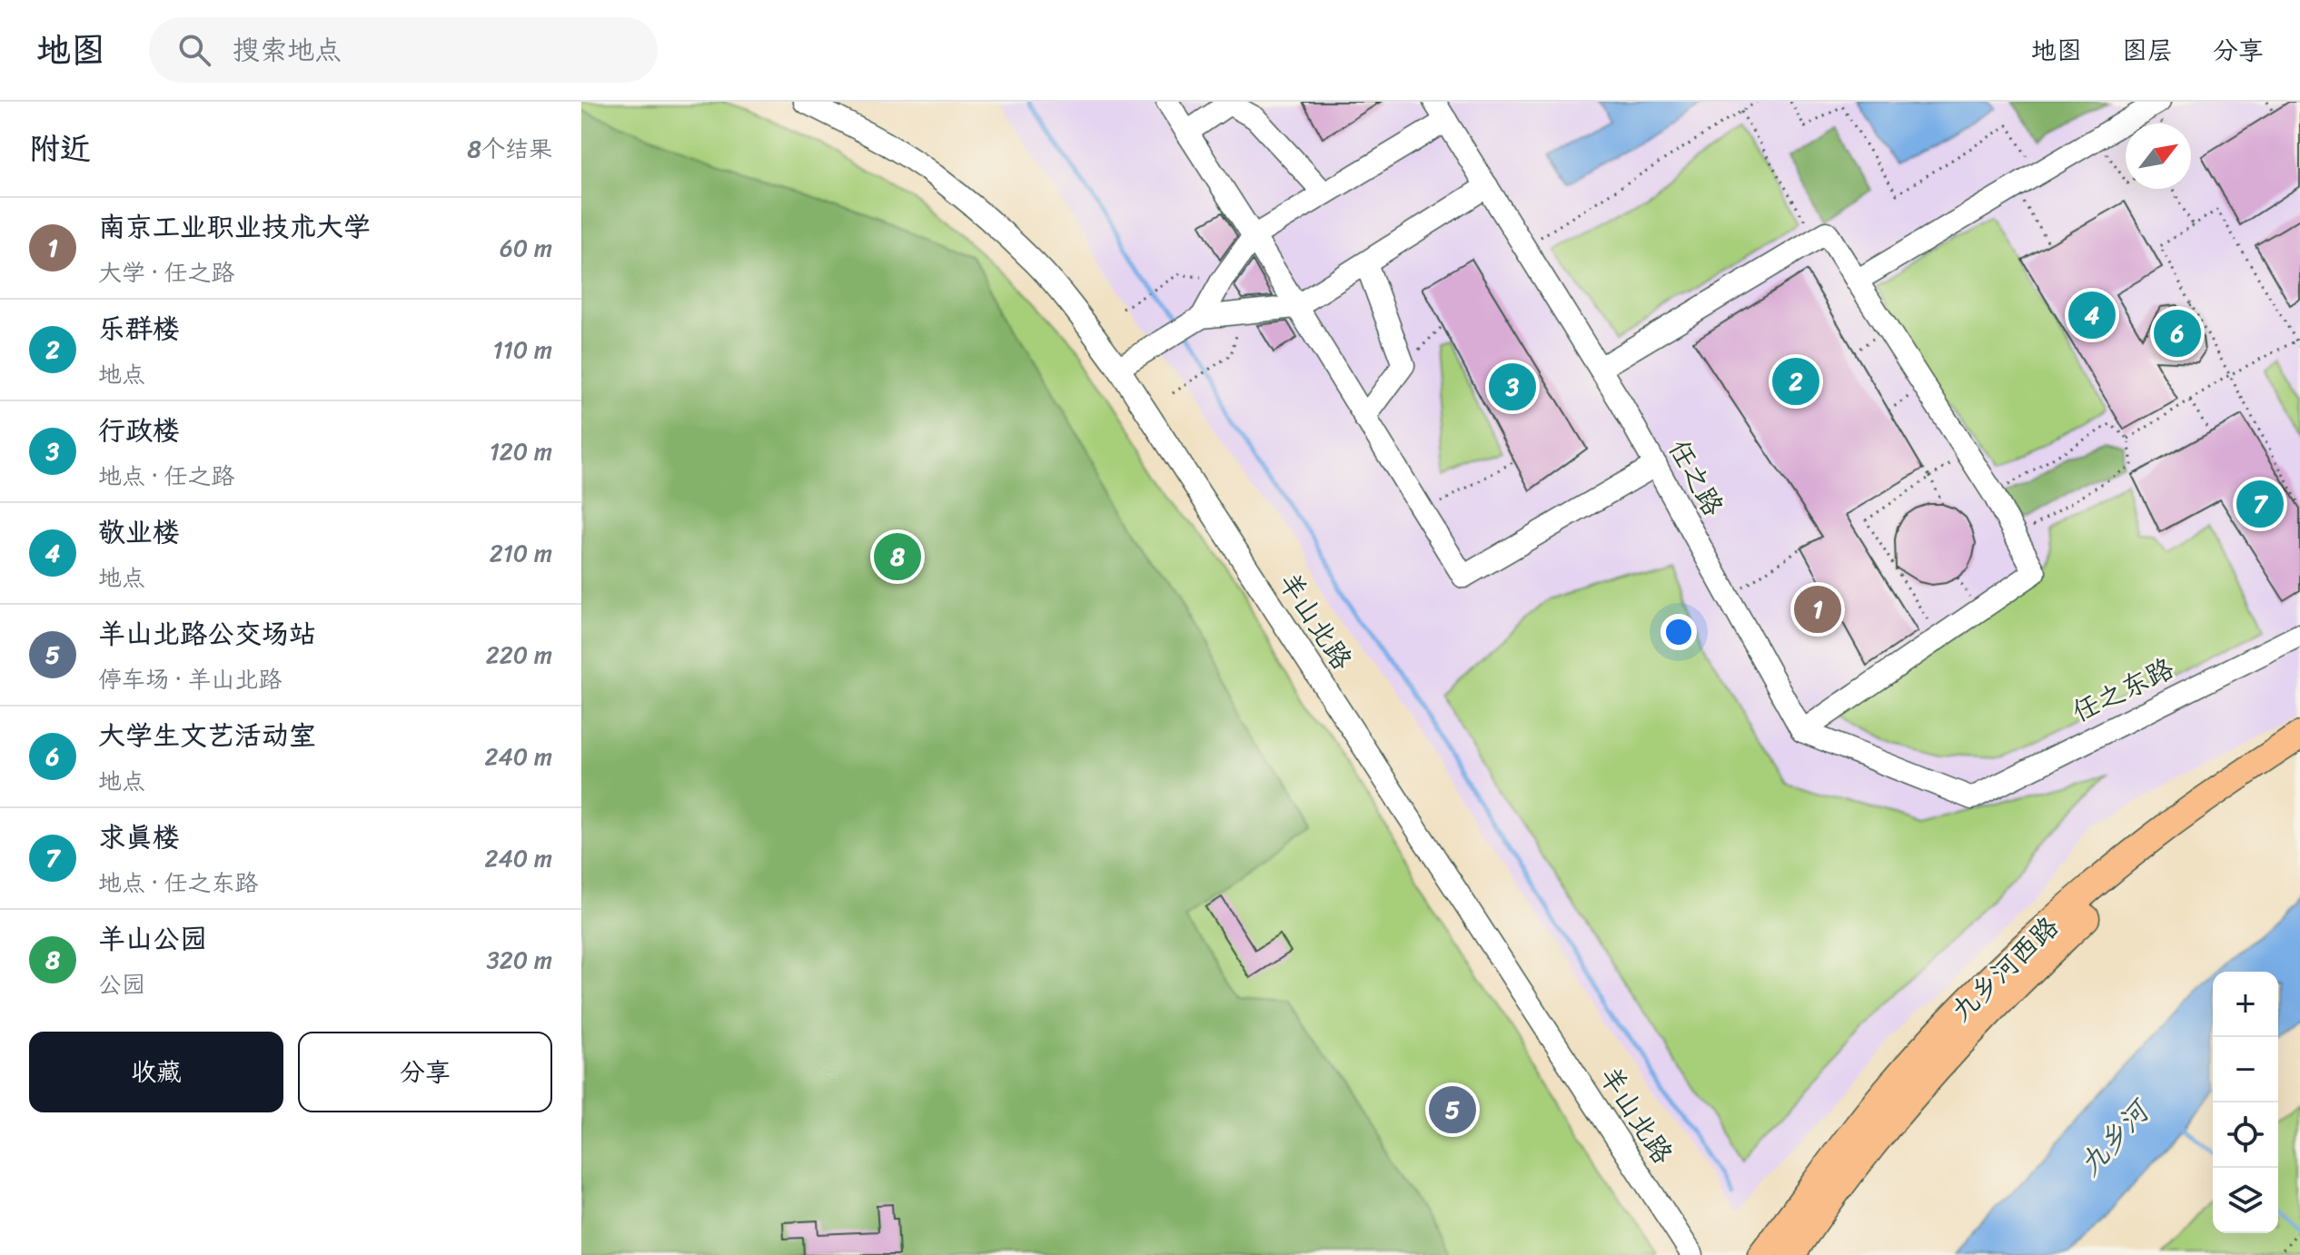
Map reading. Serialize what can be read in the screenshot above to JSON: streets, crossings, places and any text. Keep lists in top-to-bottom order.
{
  "streets": {
    "main road": ["九乡河西路"],
    "street": ["任之路", "羊山北路", "任之东路"]
  },
  "crossings": [
    ["任之路", "任之东路"]
  ],
  "water": ["九乡河"],
  "north": "top right",
  "page": {
    "header": "地图",
    "search": "搜索地点",
    "nav": ["地图", "图层", "分享"],
    "heading": ["附近", "8个结果"],
    "list": [
      {
        "mark": "1",
        "name": "南京工业职业技术大学",
        "note": "大学 · 任之路",
        "value": "60 m"
      },
      {
        "mark": "2",
        "name": "乐群楼",
        "note": "地点",
        "value": "110 m"
      },
      {
        "mark": "3",
        "name": "行政楼",
        "note": "地点 · 任之路",
        "value": "120 m"
      },
      {
        "mark": "4",
        "name": "敬业楼",
        "note": "地点",
        "value": "210 m"
      },
      {
        "mark": "5",
        "name": "羊山北路公交场站",
        "note": "停车场 · 羊山北路",
        "value": "220 m"
      },
      {
        "mark": "6",
        "name": "大学生文艺活动室",
        "note": "地点",
        "value": "240 m"
      },
      {
        "mark": "7",
        "name": "求真楼",
        "note": "地点 · 任之东路",
        "value": "240 m"
      },
      {
        "mark": "8",
        "name": "羊山公园",
        "note": "公园",
        "value": "320 m"
      }
    ],
    "pins": [
      "4",
      "6",
      "2",
      "3",
      "7",
      "8",
      "1",
      "5"
    ],
    "map_buttons": ["+", "−"],
    "buttons": ["收藏", "分享"]
  }
}
